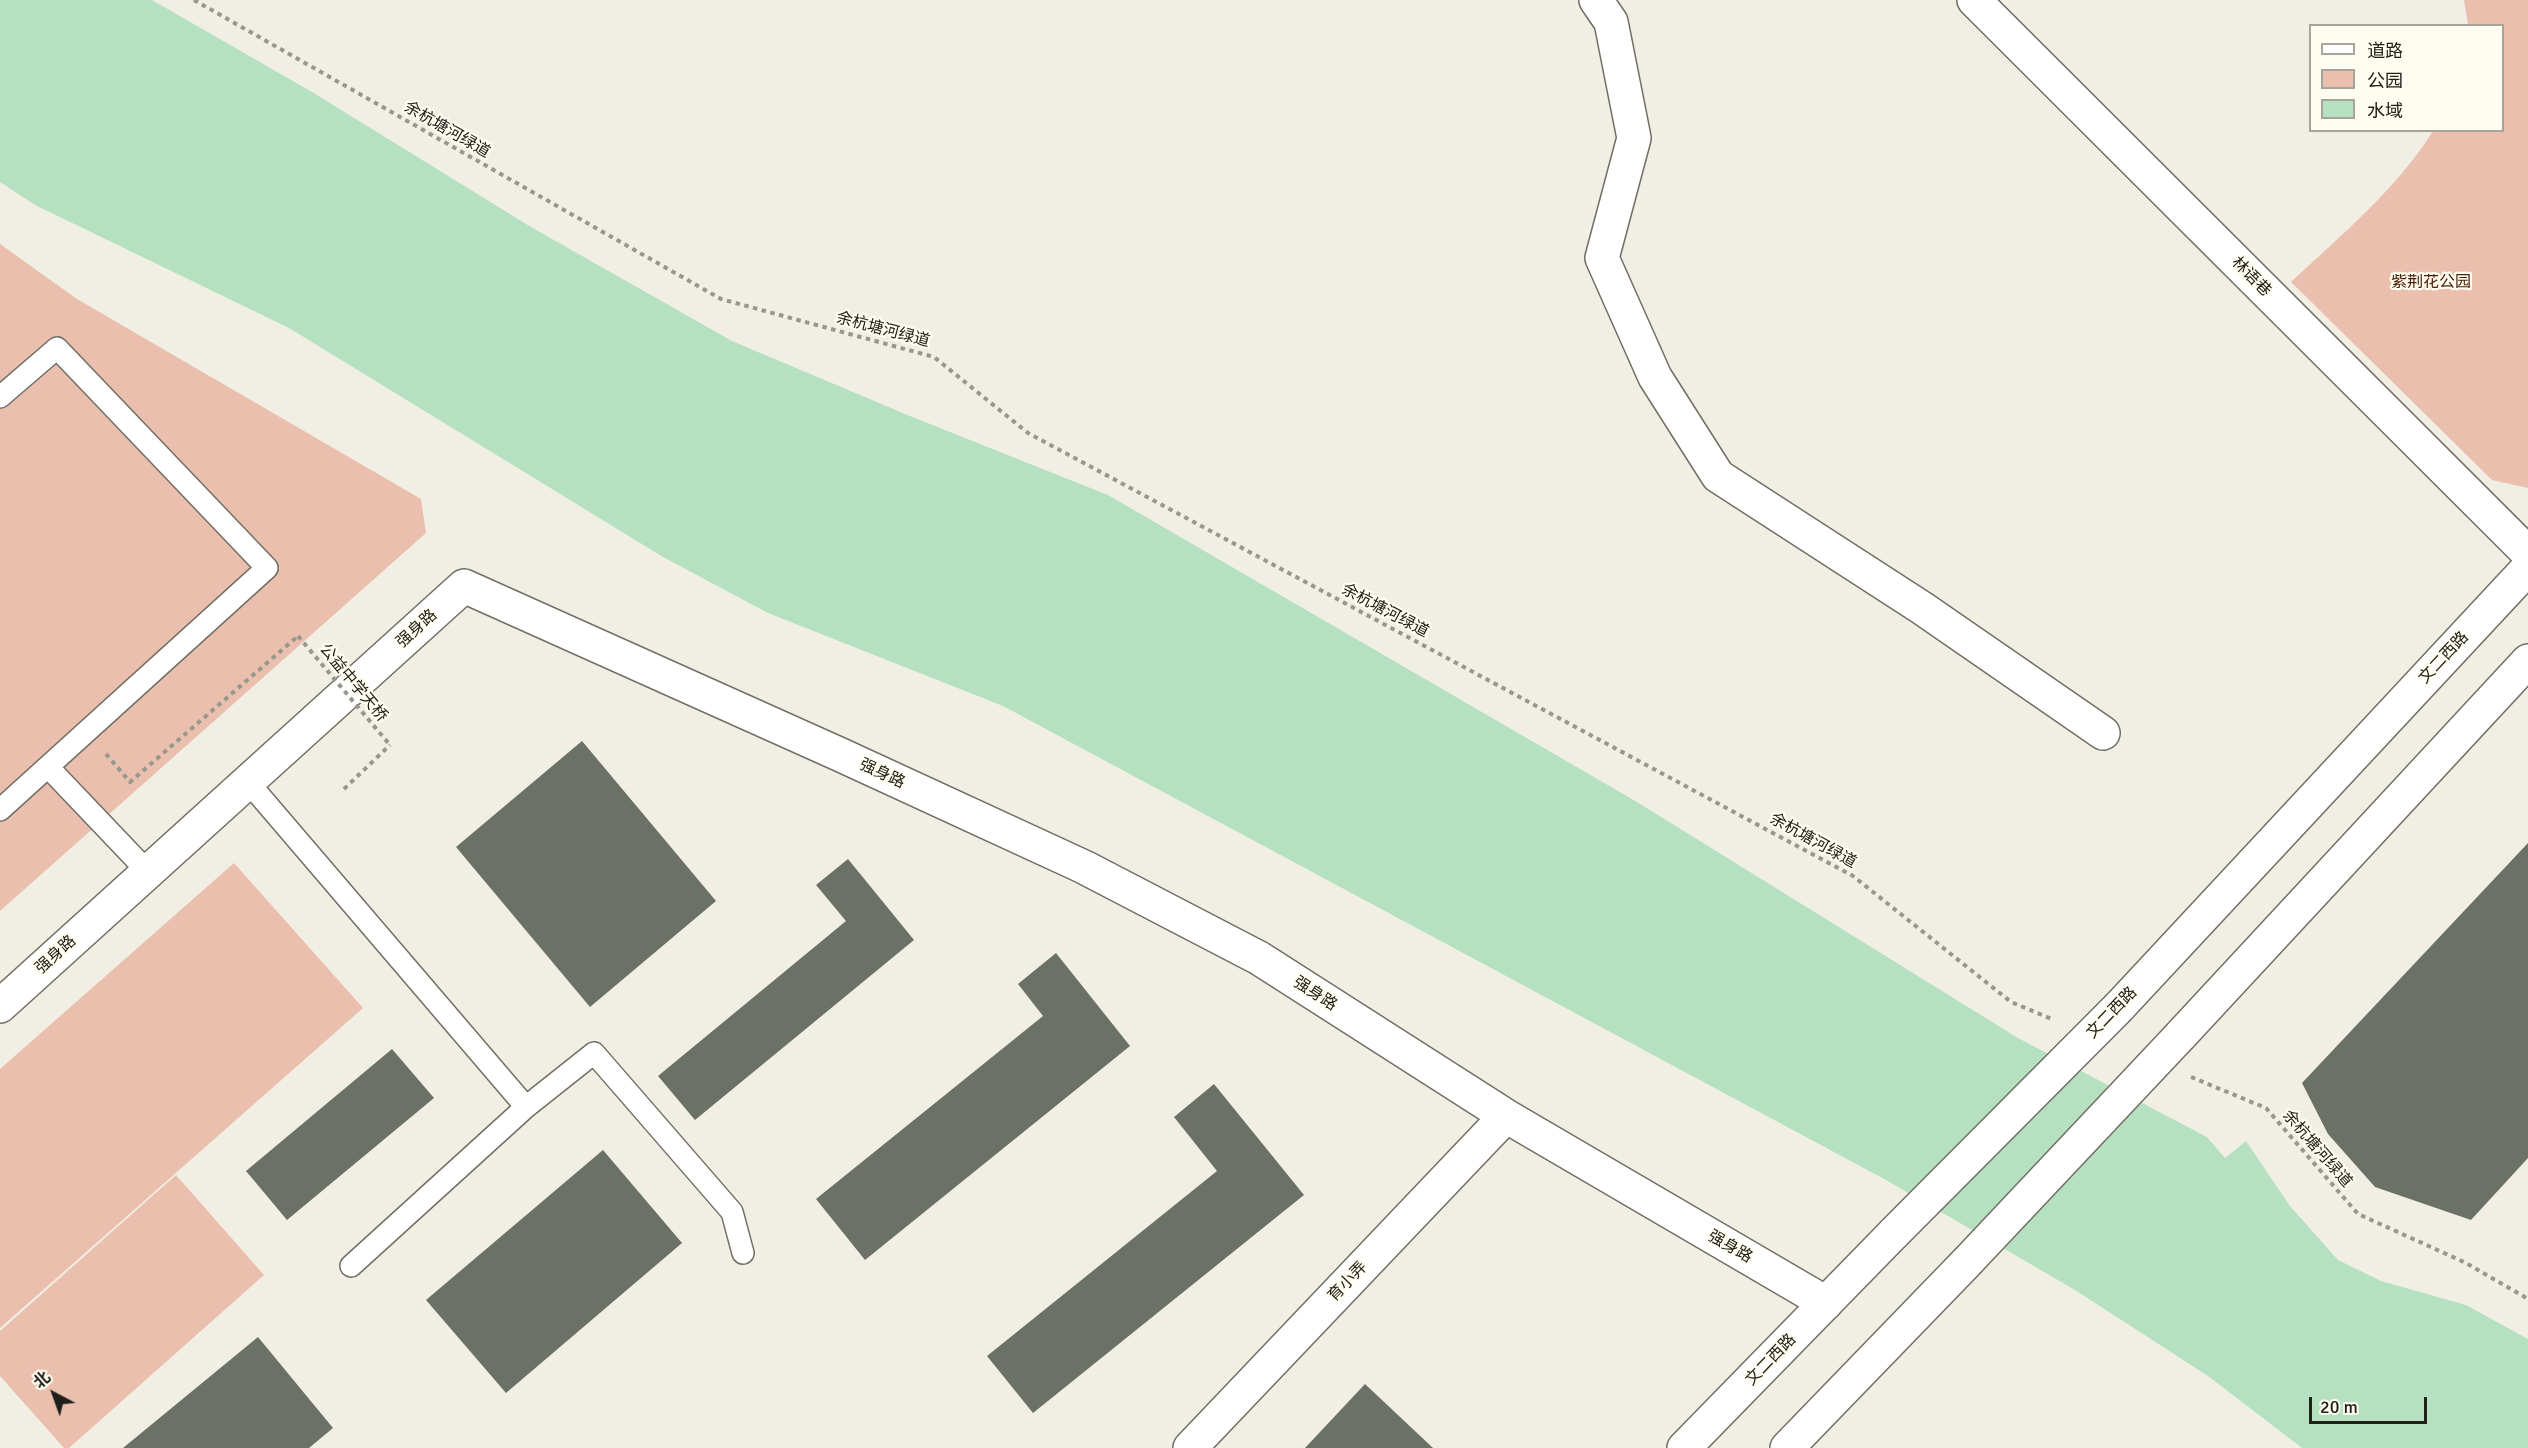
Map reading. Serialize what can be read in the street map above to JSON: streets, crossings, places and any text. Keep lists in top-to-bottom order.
{
  "streets": {
    "street": [
      "林语巷",
      "强身路",
      "文二西路",
      "育小弄"
    ],
    "path": ["余杭塘河绿道", "公益中学天桥"]
  },
  "crossings": [
    ["强身路", "文二西路"],
    ["强身路", "育小弄"]
  ],
  "parks": ["紫荆花公园"],
  "legend": ["道路", "公园", "水域"],
  "scale_bar": "20 m",
  "north": "top left"
}
